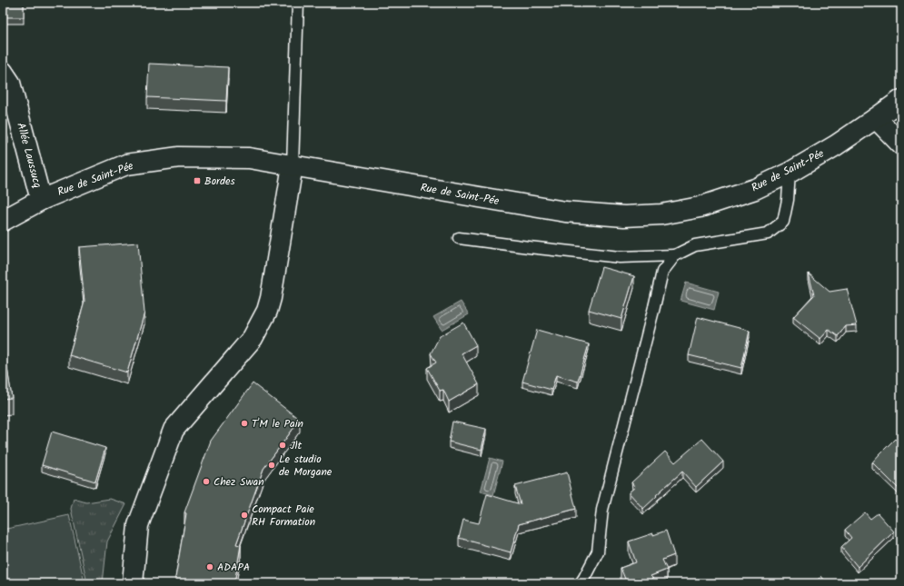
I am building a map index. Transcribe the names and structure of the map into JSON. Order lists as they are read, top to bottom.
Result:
{
  "streets": {
    "main road": ["Allée Laussucq", "Rue de Saint-Pée"]
  },
  "crossings": [
    ["Allée Laussucq", "Rue de Saint-Pée"]
  ],
  "places": {
    "transit": ["Bordes"],
    "other": [
      "T'M le Pain",
      "Jlt",
      "Le studio de Morgane",
      "Chez Swan",
      "Compact Paie RH Formation",
      "ADAPA"
    ]
  }
}
